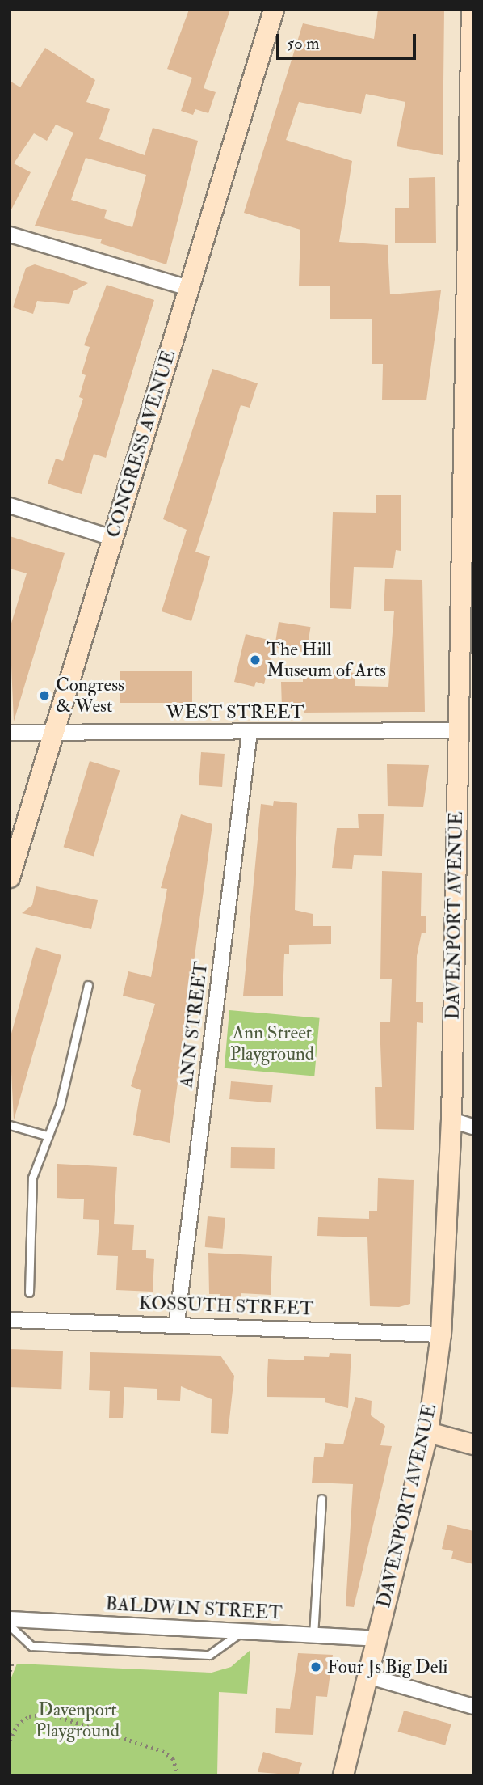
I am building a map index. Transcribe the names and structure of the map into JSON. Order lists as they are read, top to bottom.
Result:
{
  "streets": {
    "main road": ["CONGRESS AVENUE", "DAVENPORT AVENUE"],
    "street": [
      "WEST STREET",
      "ANN STREET",
      "KOSSUTH STREET",
      "BALDWIN STREET"
    ]
  },
  "crossings": [
    ["CONGRESS AVENUE", "WEST STREET"],
    ["WEST STREET", "DAVENPORT AVENUE"],
    ["WEST STREET", "ANN STREET"],
    ["DAVENPORT AVENUE", "KOSSUTH STREET"],
    ["DAVENPORT AVENUE", "BALDWIN STREET"],
    ["ANN STREET", "KOSSUTH STREET"]
  ],
  "parks": ["Ann Street Playground", "Davenport Playground"],
  "places": ["The Hill Museum of Arts", "Congress & West", "Four Js Big Deli"],
  "scale_bar": "50 m"
}
